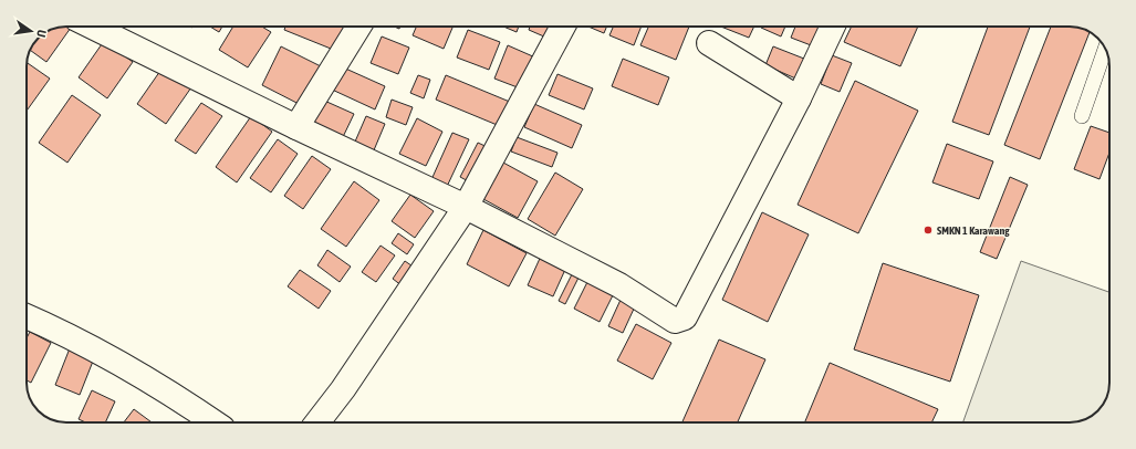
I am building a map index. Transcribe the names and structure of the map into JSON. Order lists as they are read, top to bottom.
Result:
{
  "places": ["SMKN 1 Karawang"],
  "north": "right"
}
